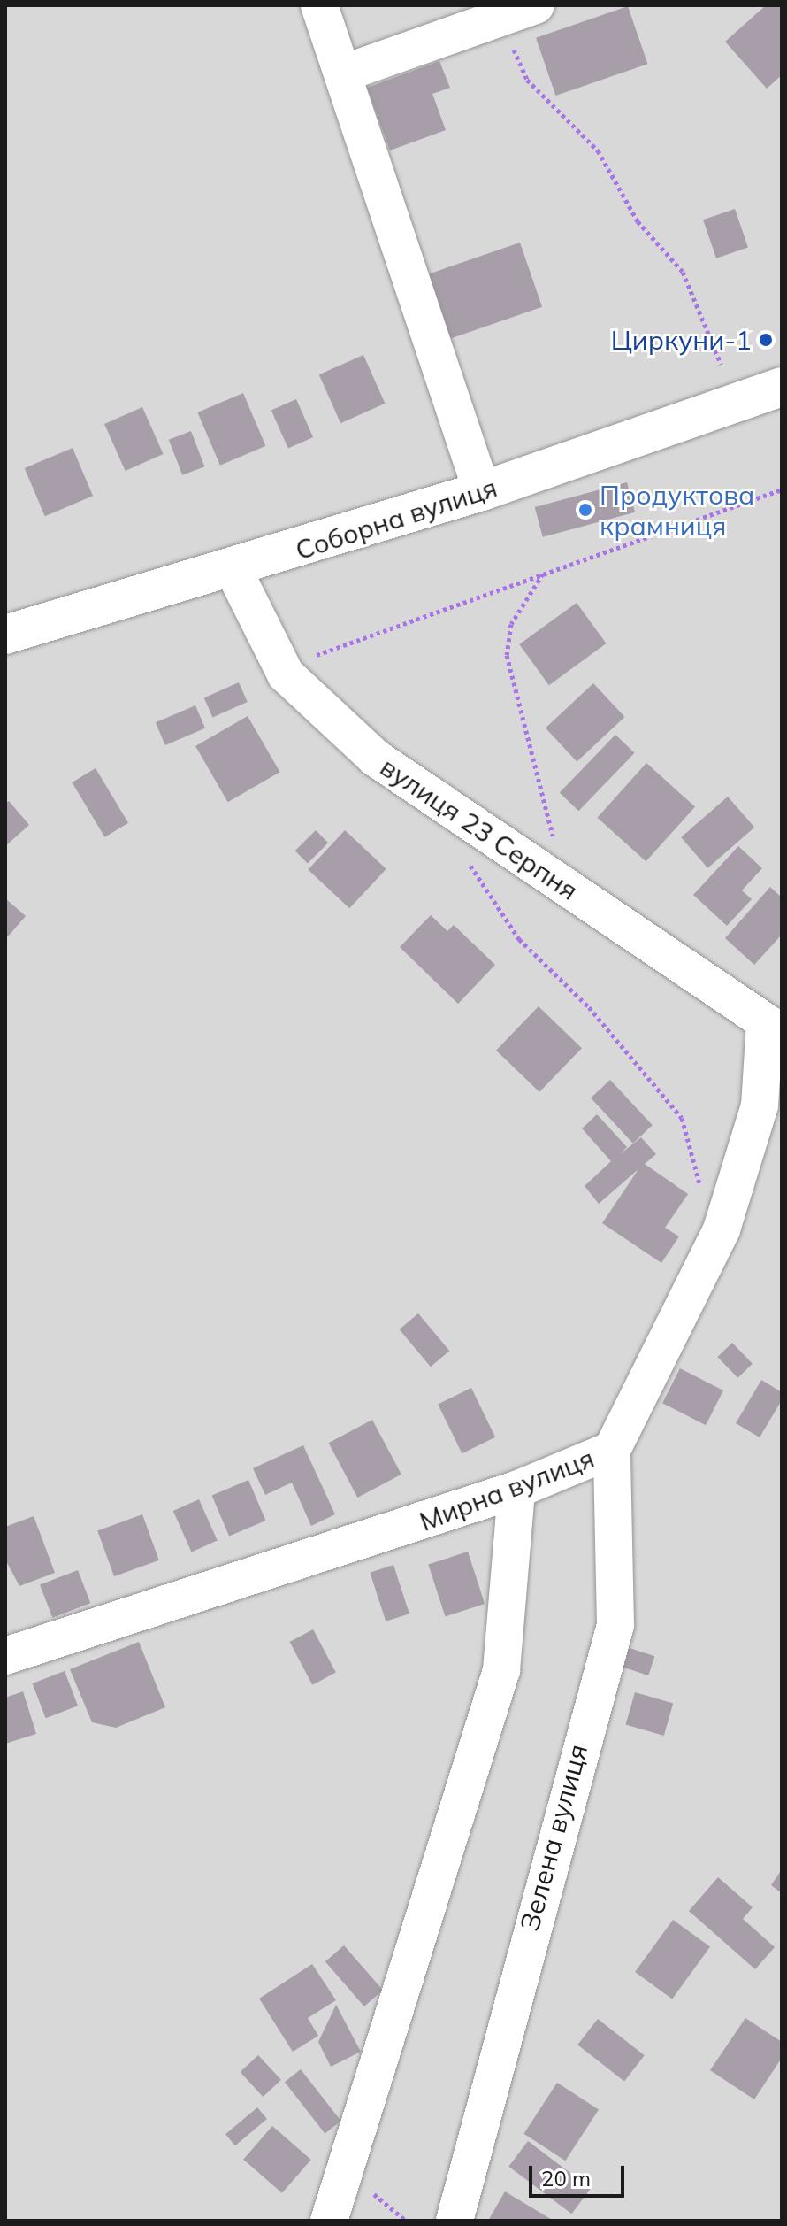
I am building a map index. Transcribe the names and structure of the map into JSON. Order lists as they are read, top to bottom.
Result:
{
  "streets": {
    "street": [
      "Соборна вулиця",
      "вулиця 23 Серпня",
      "Мирна вулиця",
      "Зелена вулиця"
    ]
  },
  "crossings": [
    ["Соборна вулиця", "вулиця 23 Серпня"],
    ["вулиця 23 Серпня", "Мирна вулиця"],
    ["Мирна вулиця", "Зелена вулиця"]
  ],
  "places": ["Циркуни-1", "Продуктова крамниця"],
  "scale_bar": "20 m"
}
